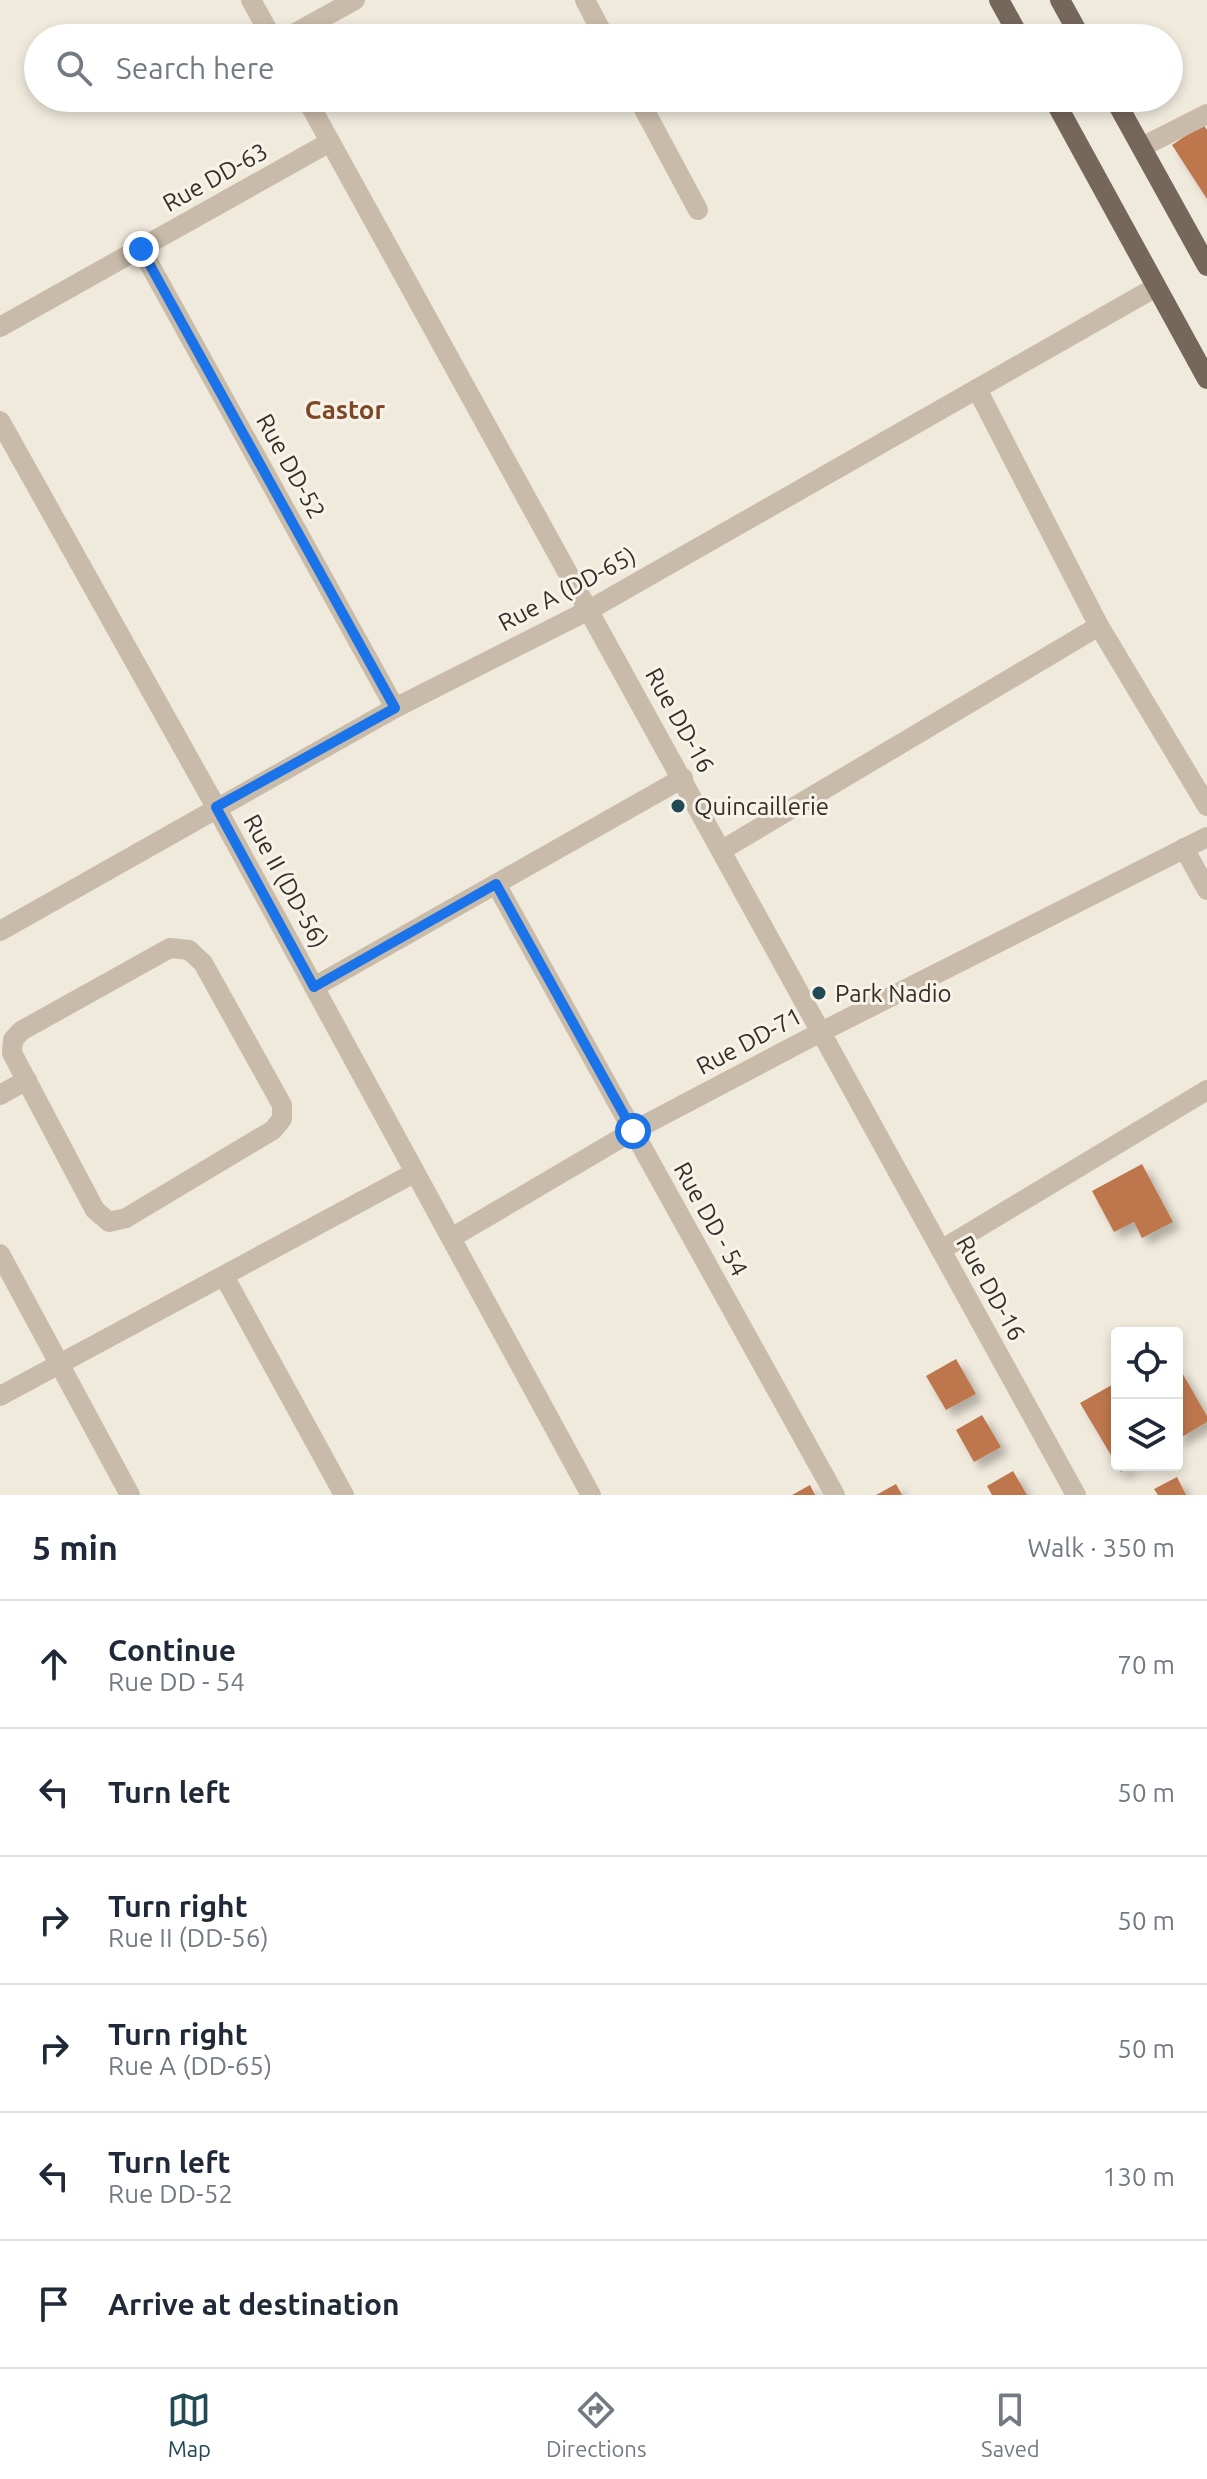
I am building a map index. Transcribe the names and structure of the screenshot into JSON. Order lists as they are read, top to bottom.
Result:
{
  "streets": {
    "street": [
      "Rue DD-63",
      "Rue DD-52",
      "Rue A (DD-65)",
      "Rue DD-16",
      "Rue II (DD-56)",
      "Rue DD-71",
      "Rue DD - 54"
    ]
  },
  "crossings": [
    ["Rue DD-63", "Rue DD-52"],
    ["Rue DD-63", "Rue DD-16"],
    ["Rue DD-52", "Rue A (DD-65)"],
    ["Rue A (DD-65)", "Rue DD-16"],
    ["Rue A (DD-65)", "Rue II (DD-56)"],
    ["Rue DD-16", "Rue DD-71"],
    ["Rue II (DD-56)", "Rue DD-71"],
    ["Rue DD-71", "Rue DD - 54"]
  ],
  "districts": ["Castor"],
  "places": ["Quincaillerie", "Park Nadio"],
  "page": {
    "search": "Search here",
    "heading": ["5 min", "Walk · 350 m"],
    "list": [
      ["Continue", "Rue DD - 54", "70 m"],
      ["Turn left", "50 m"],
      ["Turn right", "Rue II (DD-56)", "50 m"],
      ["Turn right", "Rue A (DD-65)", "50 m"],
      ["Turn left", "Rue DD-52", "130 m"],
      "Arrive at destination"
    ],
    "nav": ["Map", "Directions", "Saved"]
  }
}
